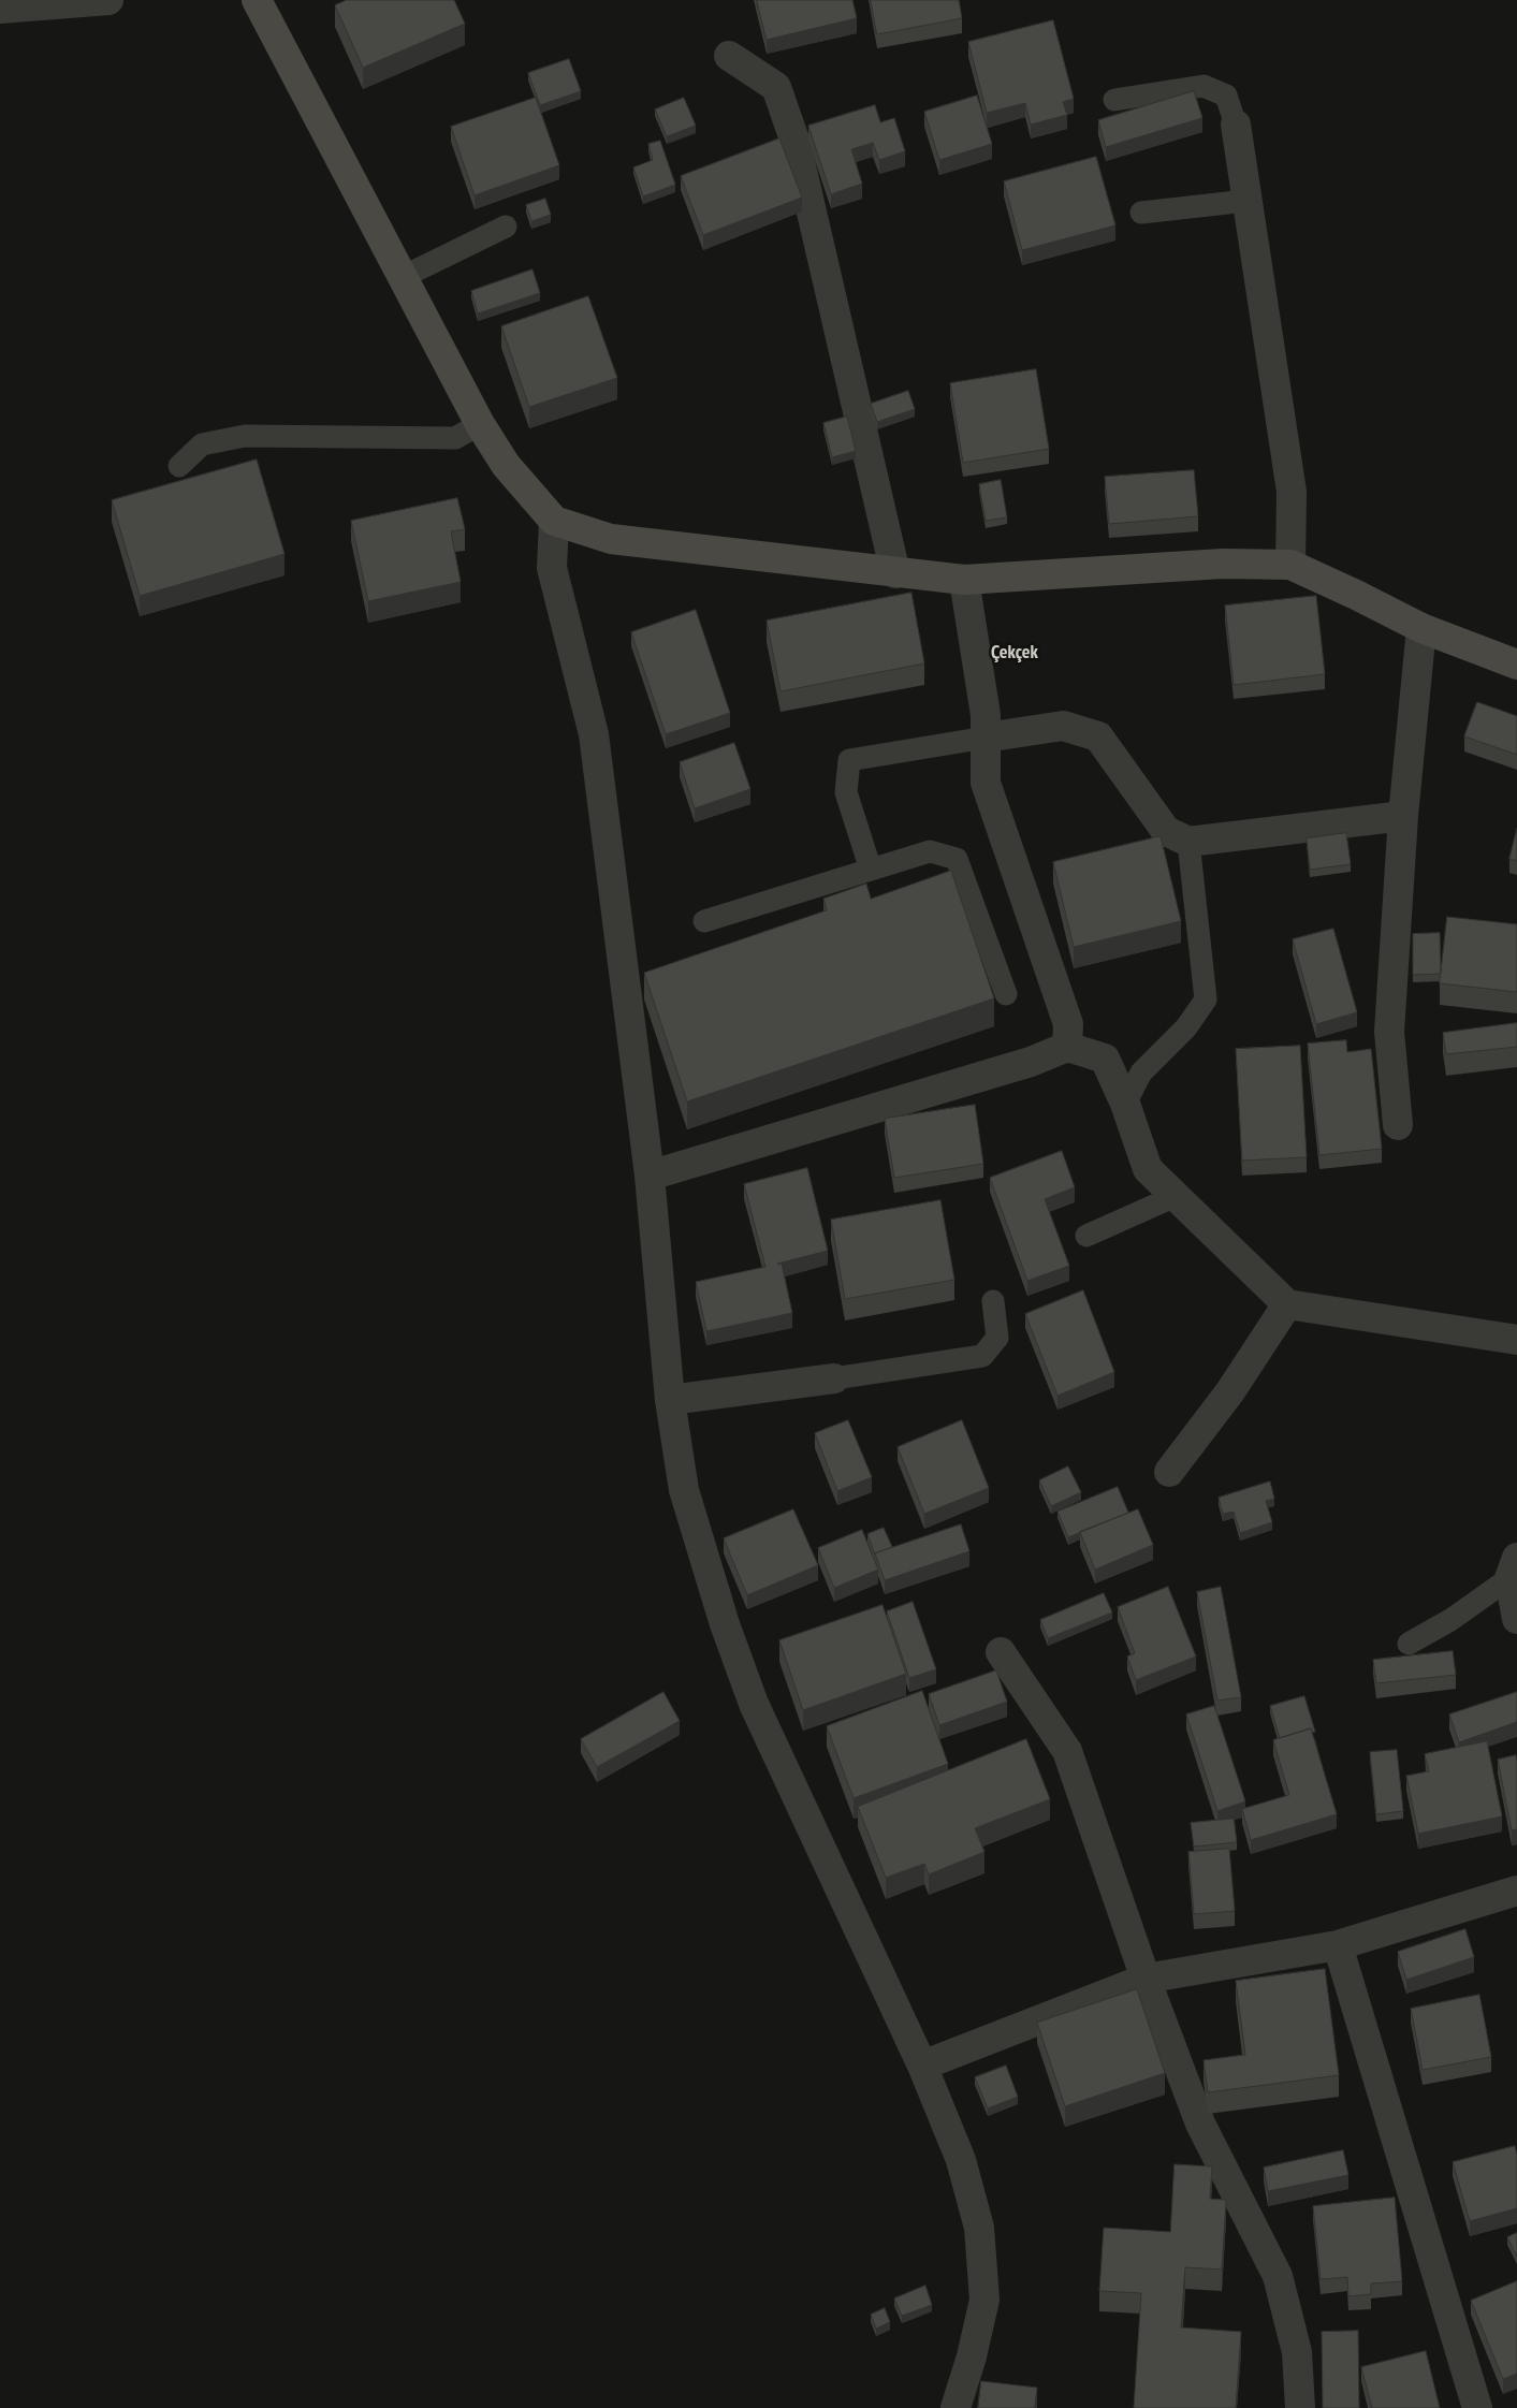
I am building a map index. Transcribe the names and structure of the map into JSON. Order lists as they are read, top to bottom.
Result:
{
  "districts": ["Çekçek"]
}
